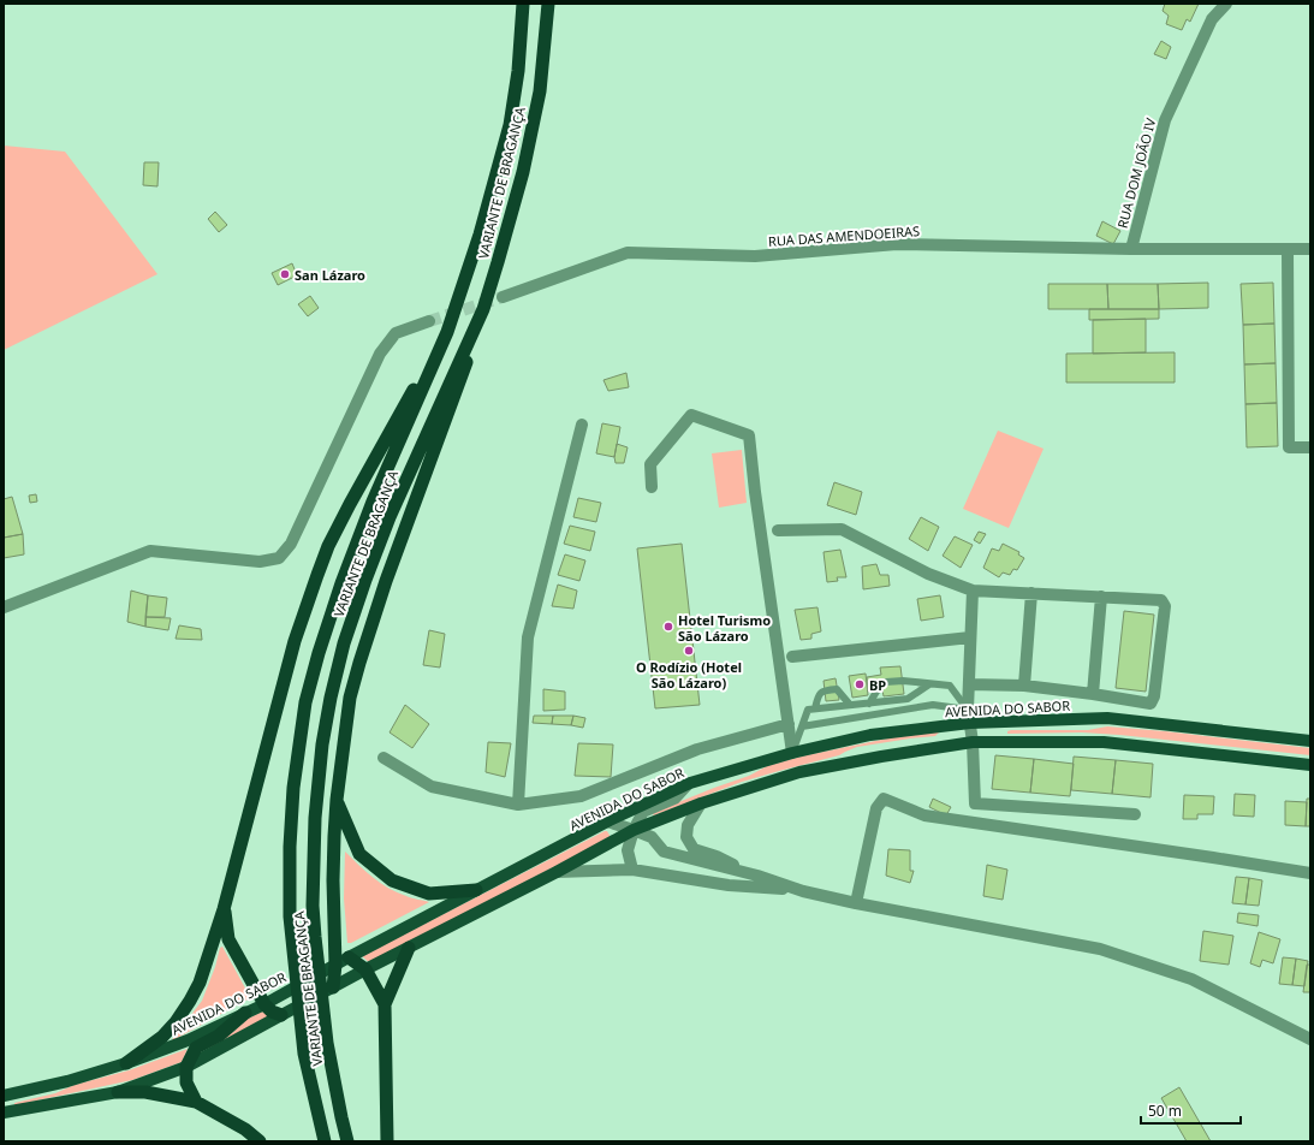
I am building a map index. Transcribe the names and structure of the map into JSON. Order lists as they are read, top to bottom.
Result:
{
  "streets": {
    "highway": ["VARIANTE DE BRAGANÇA"],
    "main road": ["AVENIDA DO SABOR"],
    "street": ["RUA DOM JOÃO IV", "RUA DAS AMENDOEIRAS"]
  },
  "crossings": [
    ["RUA DOM JOÃO IV", "RUA DAS AMENDOEIRAS"]
  ],
  "places": [
    "San Lázaro",
    "Hotel Turismo São Lázaro",
    "O Rodízio (Hotel São Lázaro)",
    "BP"
  ],
  "scale_bar": "50 m"
}
